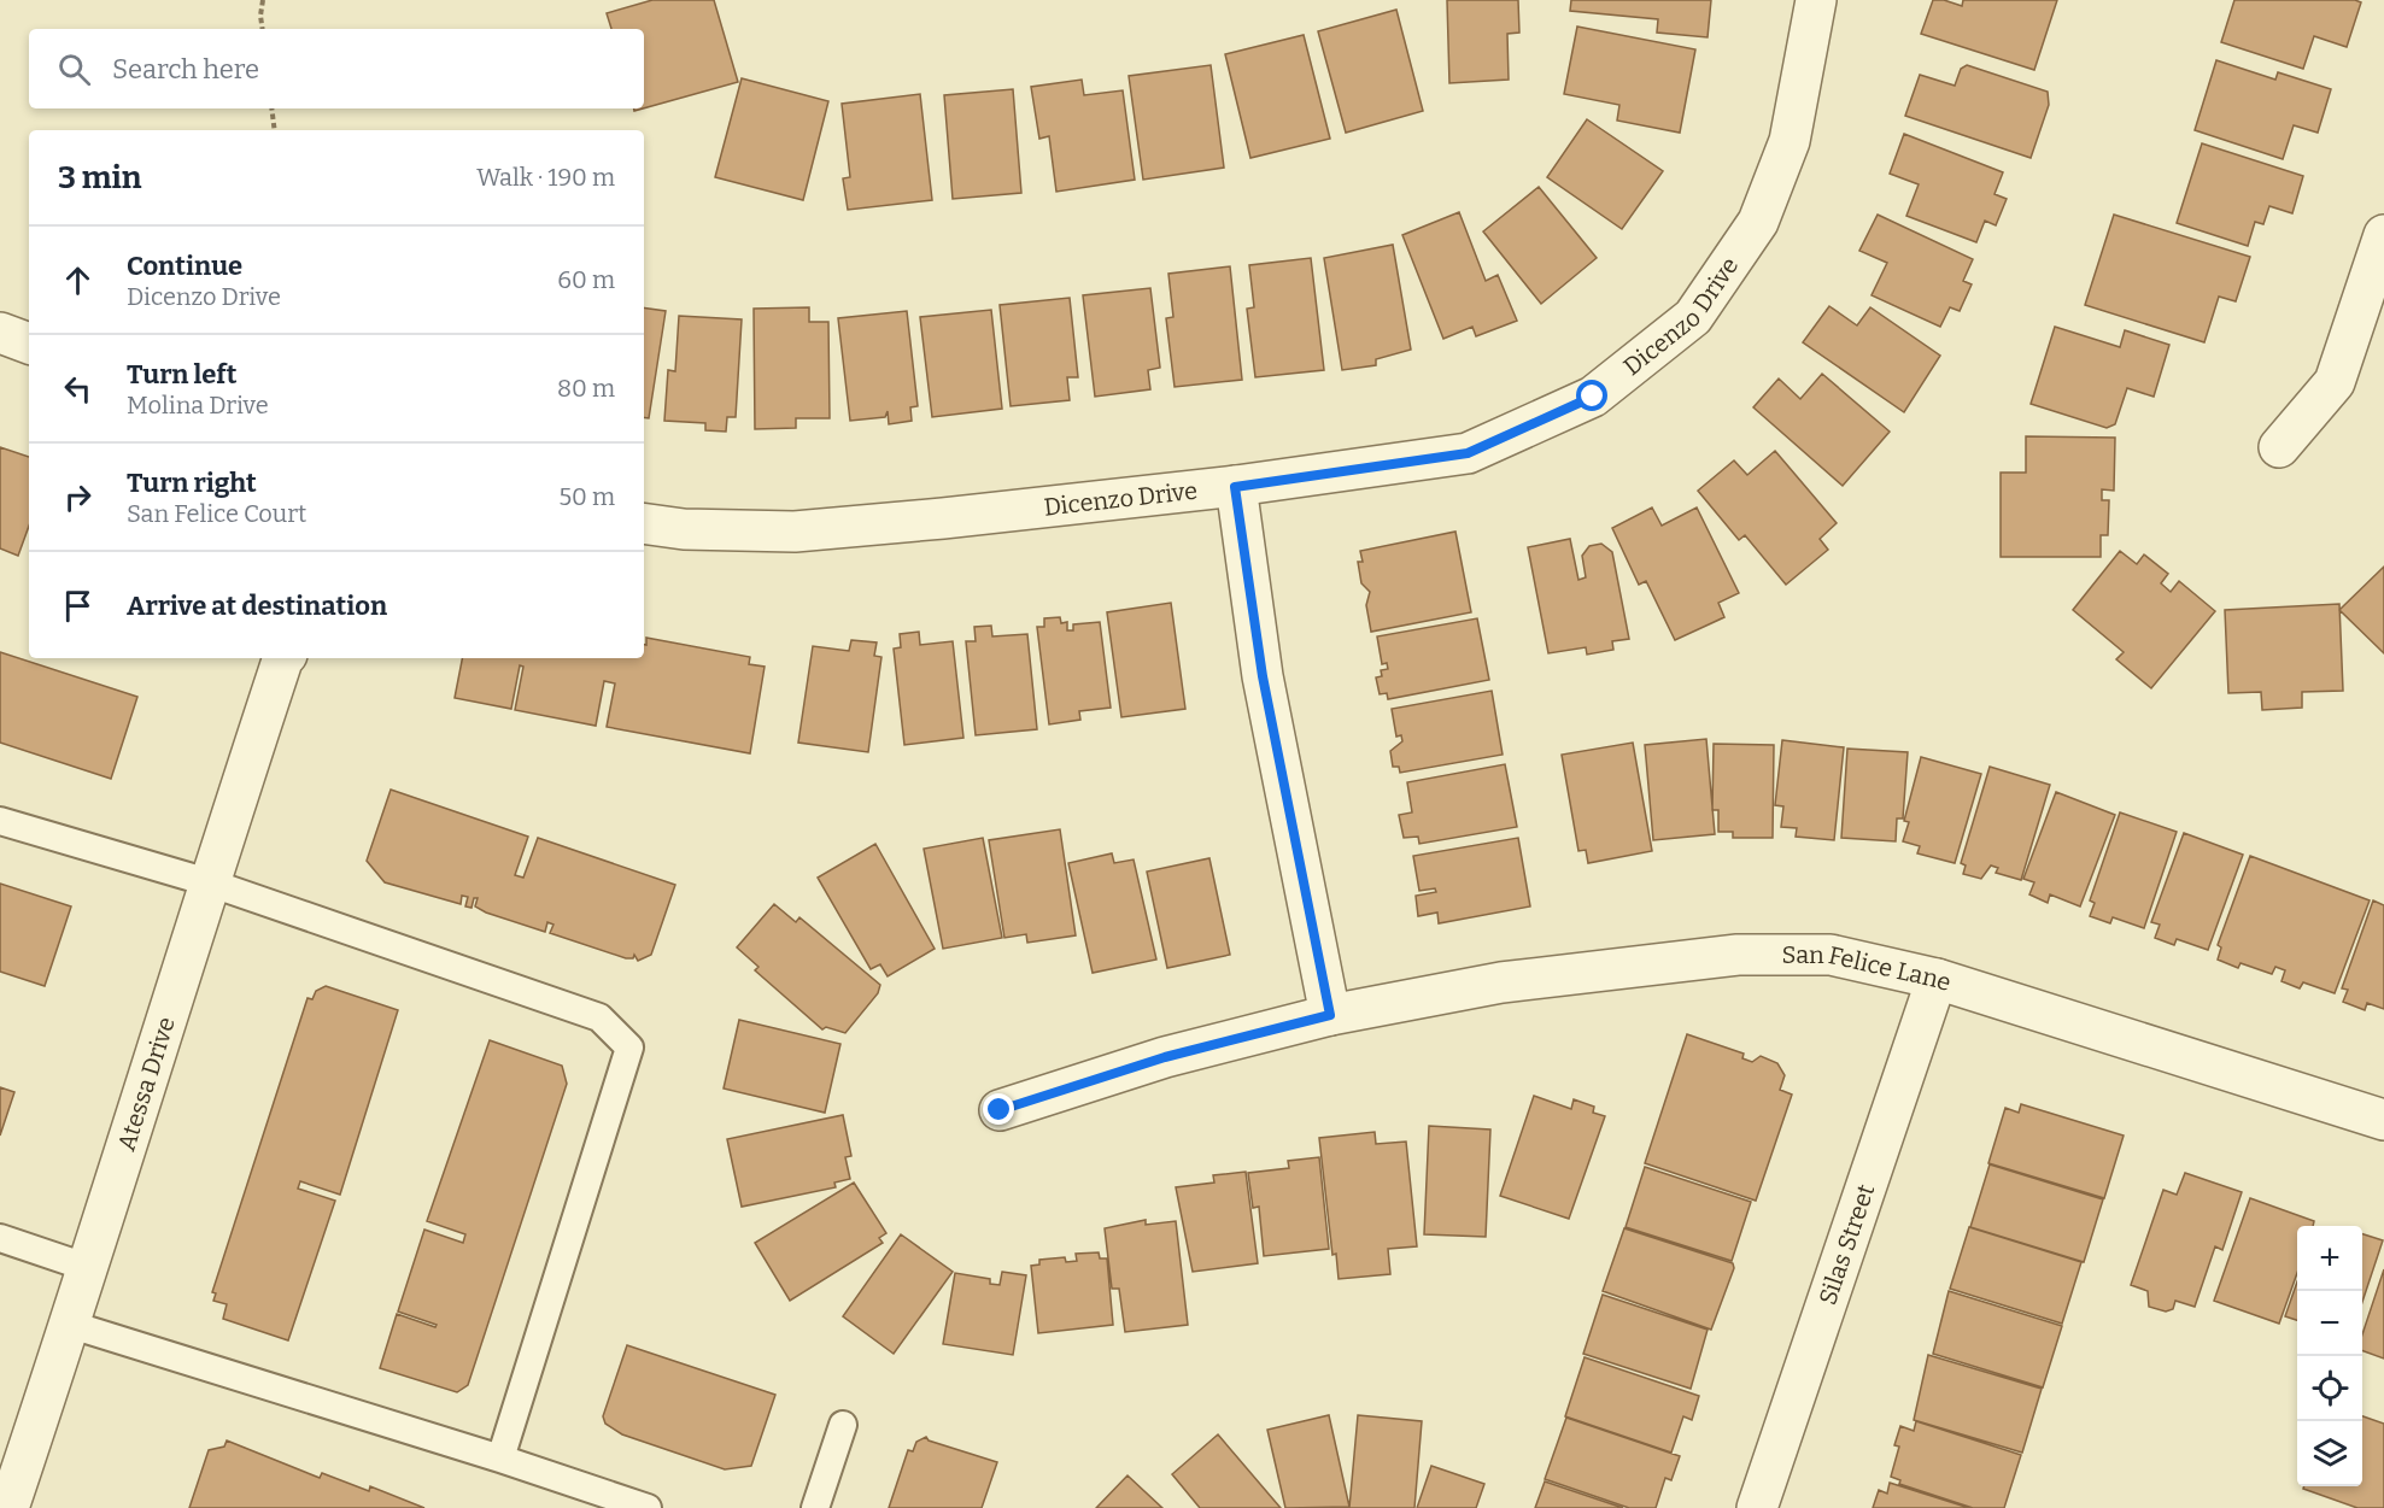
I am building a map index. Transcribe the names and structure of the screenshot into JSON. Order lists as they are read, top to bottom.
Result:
{
  "streets": {
    "street": [
      "Dicenzo Drive",
      "San Felice Lane",
      "Atessa Drive",
      "Silas Street"
    ]
  },
  "crossings": [
    ["San Felice Lane", "Silas Street"]
  ],
  "page": {
    "search": "Search here",
    "heading": ["3 min", "Walk · 190 m"],
    "list": [
      ["Continue", "Dicenzo Drive", "60 m"],
      ["Turn left", "Molina Drive", "80 m"],
      ["Turn right", "San Felice Court", "50 m"],
      "Arrive at destination"
    ],
    "map_buttons": ["+", "−"]
  }
}
